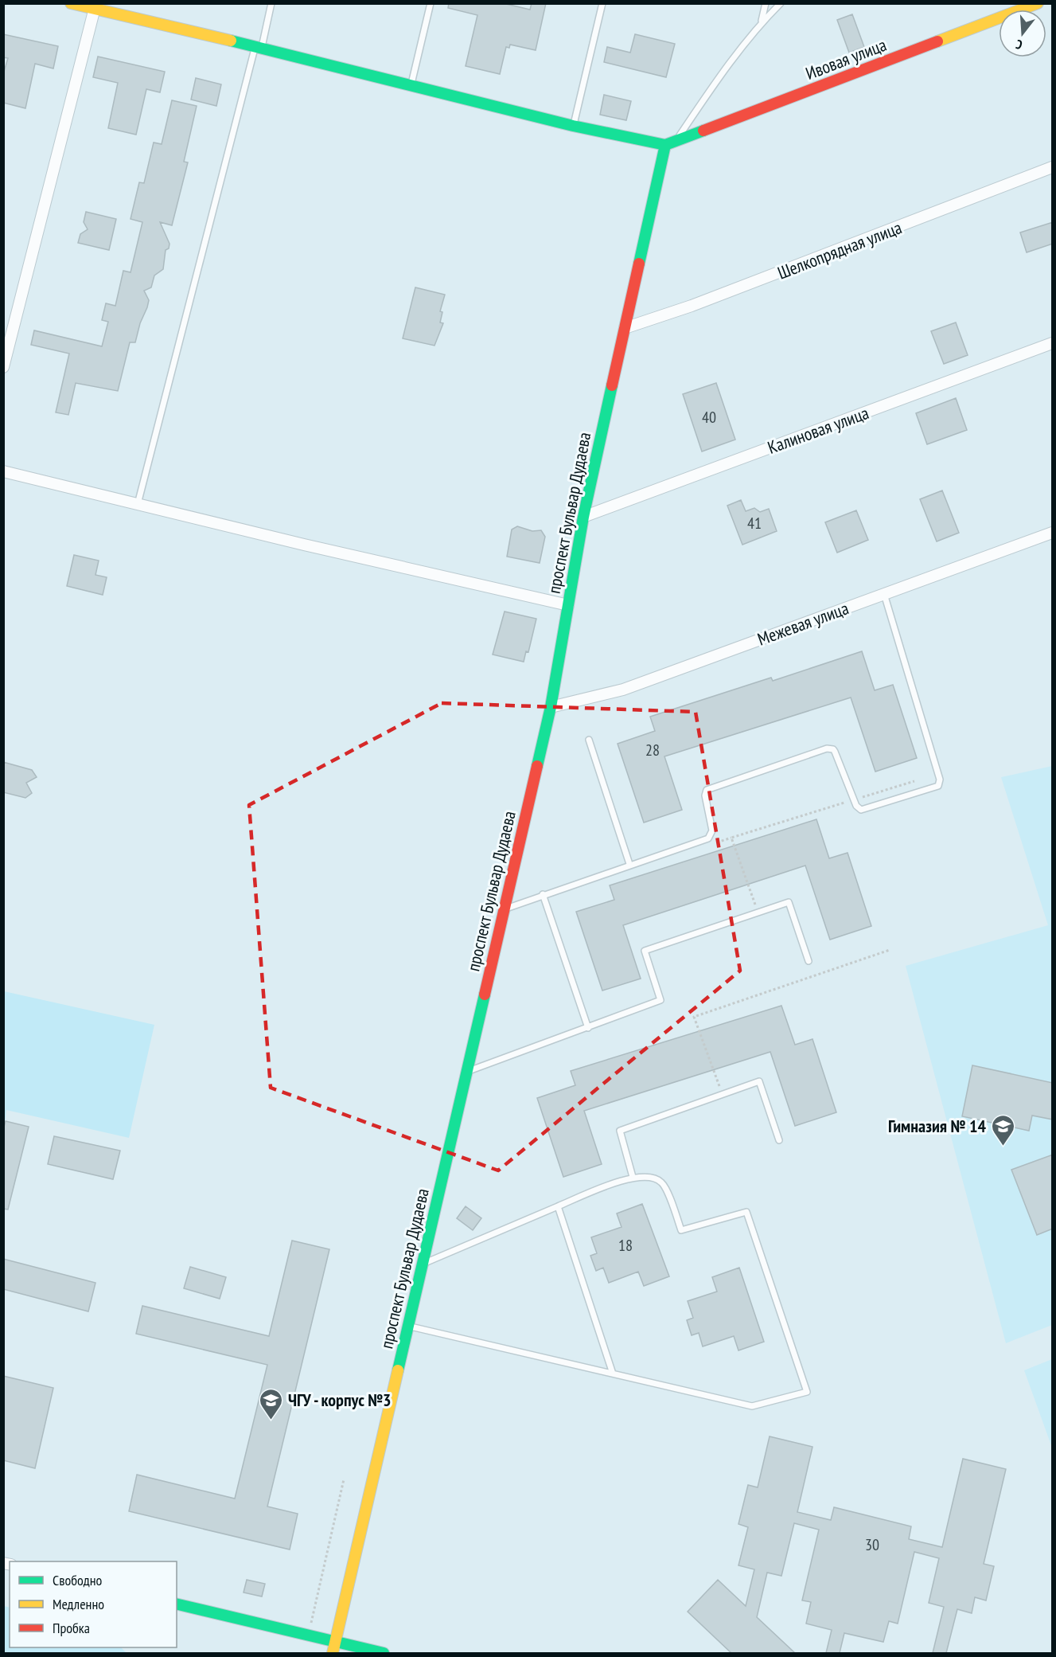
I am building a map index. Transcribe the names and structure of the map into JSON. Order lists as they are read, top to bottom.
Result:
{
  "streets": {
    "street": [
      "Ивовая улица",
      "Шелкопрядная улица",
      "Калиновая улица",
      "проспект Бульвар Дудаева",
      "Межевая улица"
    ]
  },
  "crossings": [
    ["Ивовая улица", "проспект Бульвар Дудаева"],
    ["Шелкопрядная улица", "проспект Бульвар Дудаева"],
    ["Калиновая улица", "проспект Бульвар Дудаева"],
    ["проспект Бульвар Дудаева", "Межевая улица"]
  ],
  "places": {
    "school or university": ["Гимназия № 14", "ЧГУ - корпус №3"]
  },
  "house_numbers": [
    "40",
    "41",
    "28",
    "18",
    "30"
  ],
  "legend": ["Свободно", "Медленно", "Пробка"],
  "north": "bottom"
}
